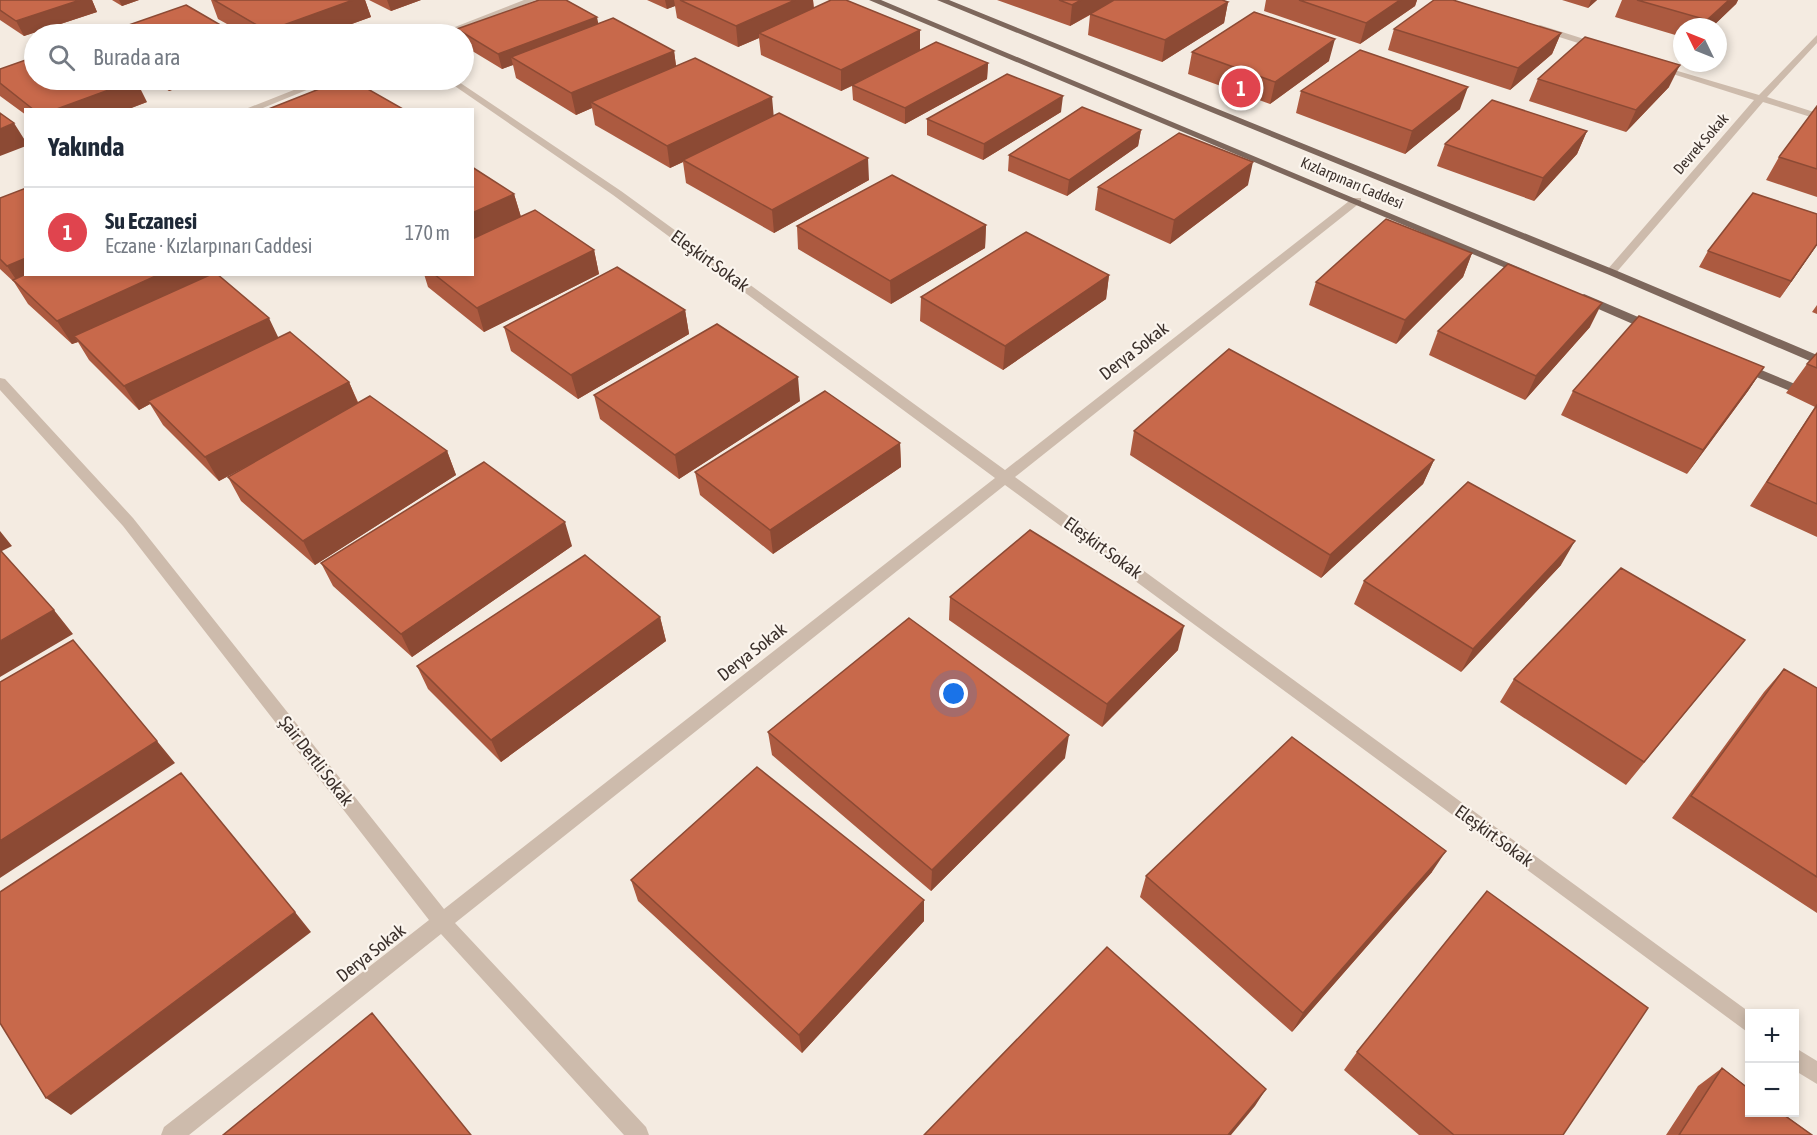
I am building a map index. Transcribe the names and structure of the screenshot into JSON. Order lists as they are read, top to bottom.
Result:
{
  "streets": {
    "main road": ["Kızlarpınarı Caddesi"],
    "street": [
      "Devrek Sokak",
      "Eleşkirt Sokak",
      "Derya Sokak",
      "Şair Dertli Sokak"
    ]
  },
  "crossings": [
    ["Devrek Sokak", "Kızlarpınarı Caddesi"],
    ["Kızlarpınarı Caddesi", "Derya Sokak"],
    ["Eleşkirt Sokak", "Derya Sokak"],
    ["Derya Sokak", "Şair Dertli Sokak"]
  ],
  "north": "top left",
  "page": {
    "search": "Burada ara",
    "pins": "1",
    "heading": "Yakında",
    "list": [
      {
        "mark": "1",
        "name": "Su Eczanesi",
        "note": "Eczane · Kızlarpınarı Caddesi",
        "value": "170 m"
      }
    ],
    "map_buttons": ["+", "−"]
  }
}
